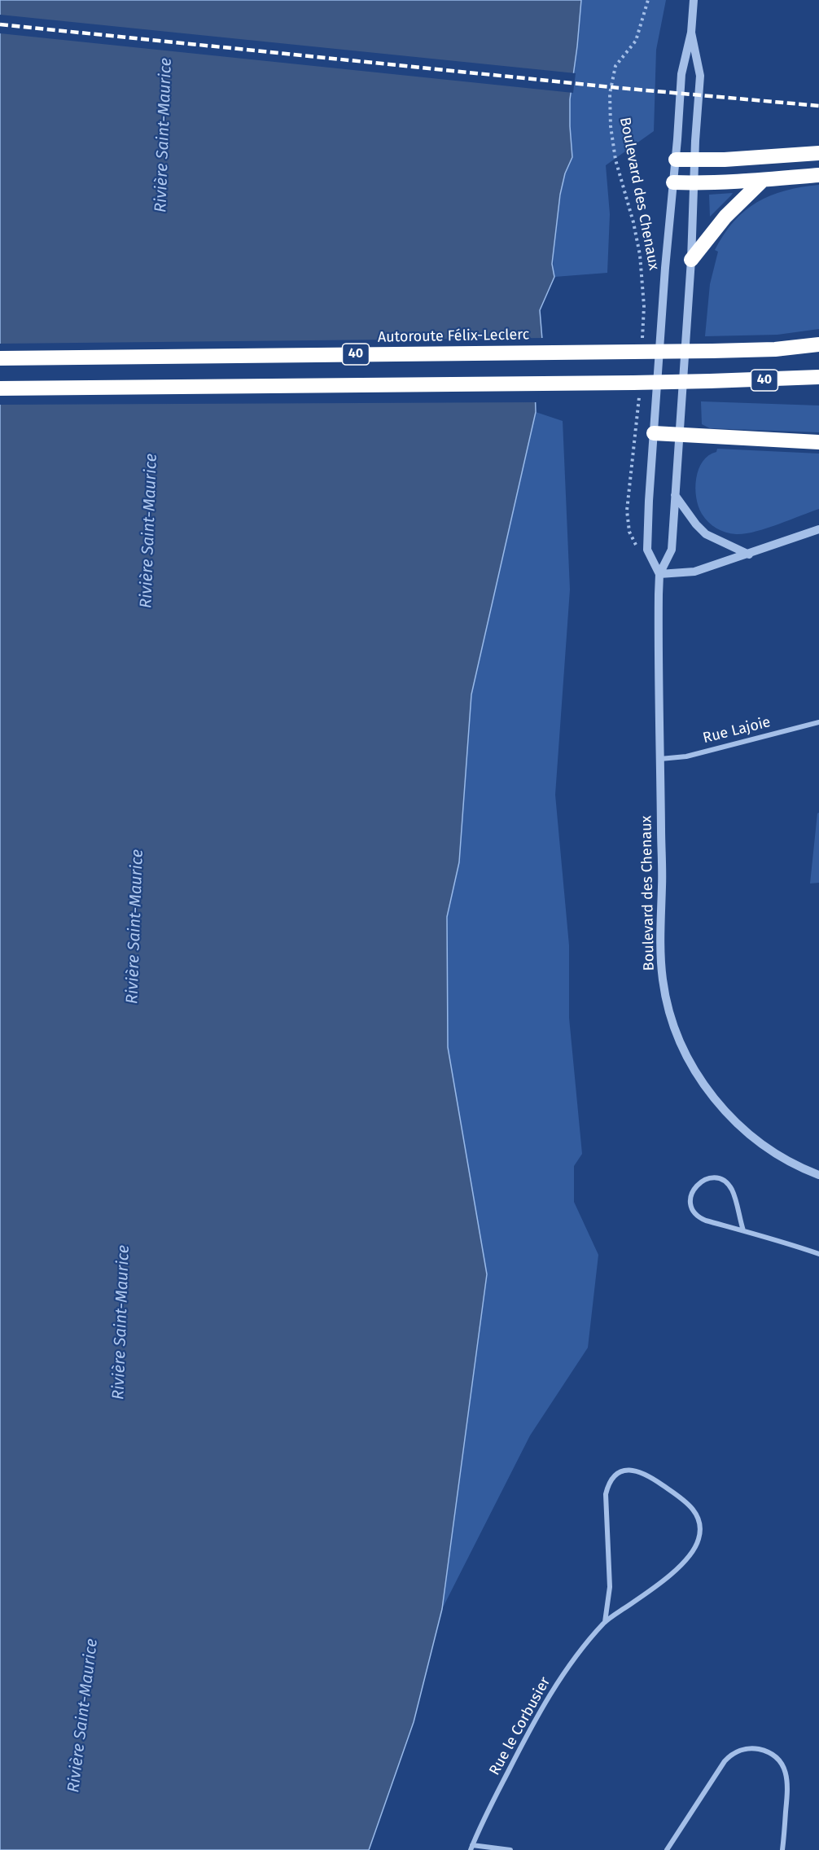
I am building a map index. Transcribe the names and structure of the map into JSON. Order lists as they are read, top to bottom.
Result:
{
  "streets": {
    "highway": ["Autoroute Félix-Leclerc", "40"],
    "street": ["Boulevard des Chenaux", "Rue Lajoie", "Rue le Corbusier"]
  },
  "crossings": [
    ["Boulevard des Chenaux", "Rue Lajoie"]
  ],
  "water": ["Rivière Saint-Maurice"]
}
